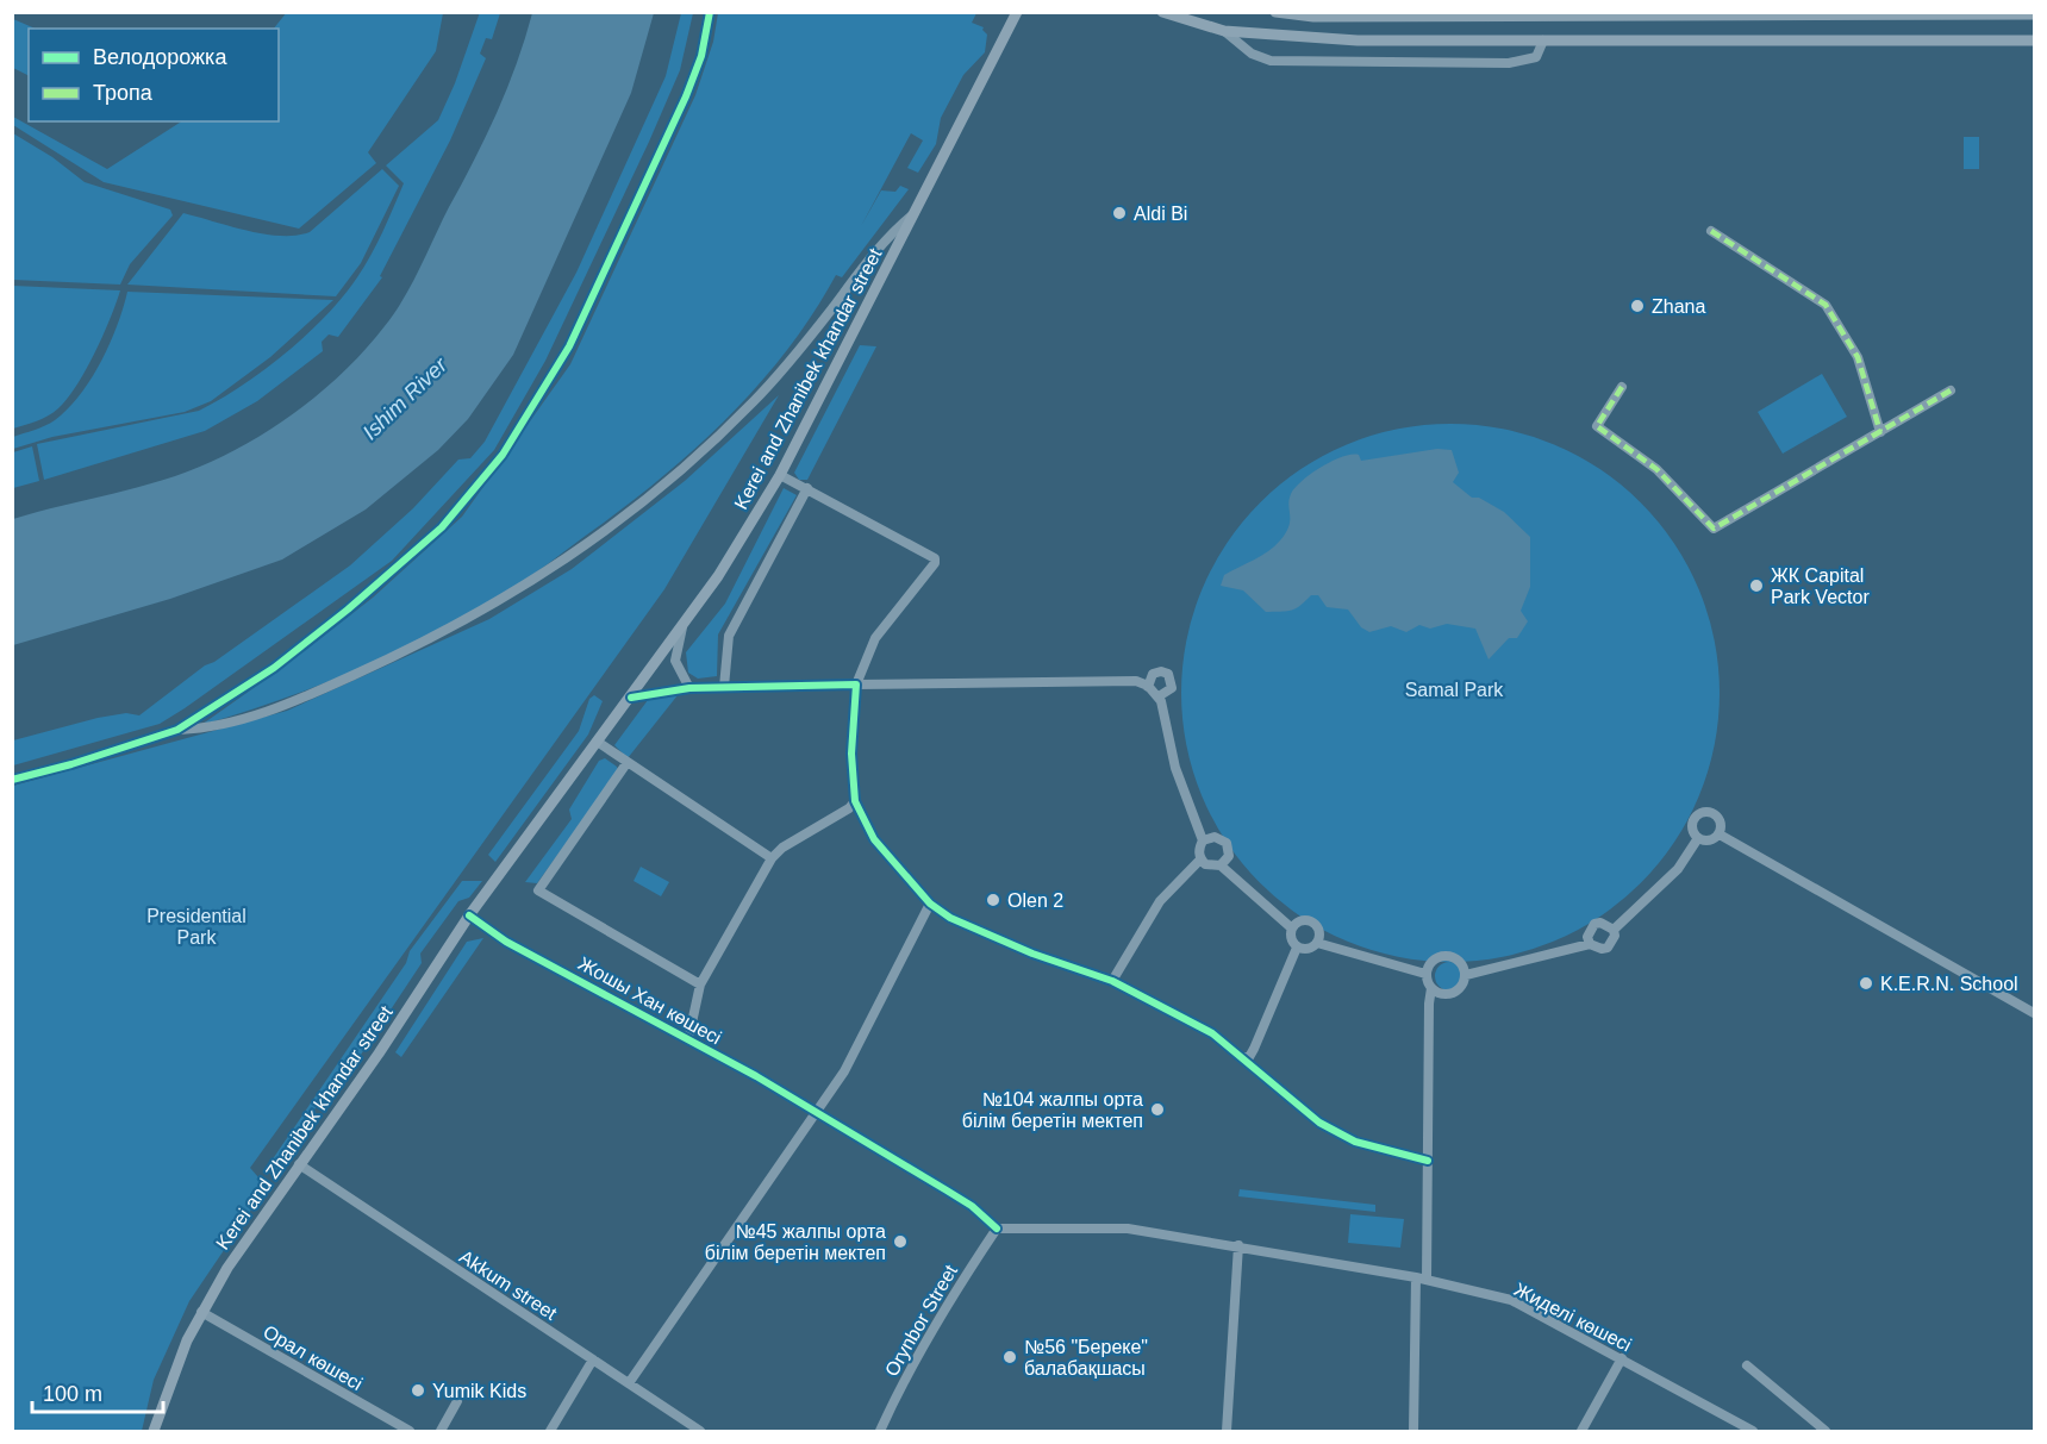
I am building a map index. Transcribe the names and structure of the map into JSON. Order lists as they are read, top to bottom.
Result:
{
  "streets": {
    "main road": ["Kerei and Zhanibek khandar street"],
    "street": [
      "Жошы Хан көшесі",
      "Akkum street",
      "Жиделі көшесі",
      "Orynbor Street",
      "Орал көшесі"
    ]
  },
  "crossings": [
    ["Kerei and Zhanibek khandar street", "Жошы Хан көшесі"],
    ["Kerei and Zhanibek khandar street", "Akkum street"],
    ["Kerei and Zhanibek khandar street", "Орал көшесі"],
    ["Жошы Хан көшесі", "Жиделі көшесі"],
    ["Жошы Хан көшесі", "Orynbor Street"],
    ["Жиделі көшесі", "Orynbor Street"]
  ],
  "water": ["Ishim River"],
  "parks": ["Samal Park", "Presidential Park"],
  "places": [
    "Aldi Bi",
    "Zhana",
    "ЖК Capital Park Vector",
    "Olen 2",
    "K.E.R.N. School",
    "№104 жалпы орта білім беретін мектеп",
    "№45 жалпы орта білім беретін мектеп",
    "№56 \"Береке\" балабақшасы",
    "Yumik Kids"
  ],
  "legend": ["Велодорожка", "Тропа"],
  "scale_bar": "100 m"
}
